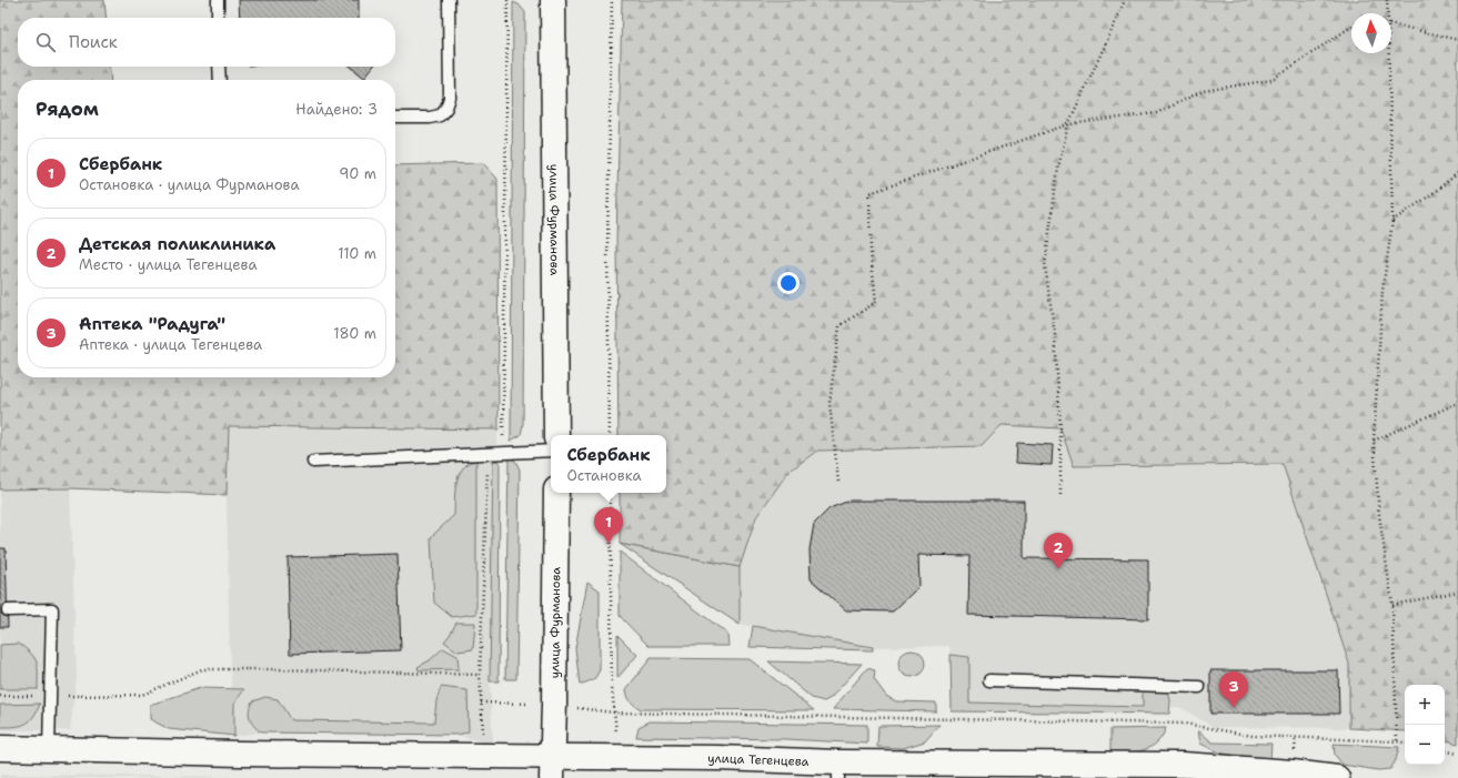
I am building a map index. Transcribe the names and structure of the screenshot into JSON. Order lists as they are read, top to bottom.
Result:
{
  "streets": {
    "main road": ["улица Фурманова", "улица Тегенцева"]
  },
  "crossings": [
    ["улица Фурманова", "улица Тегенцева"]
  ],
  "north": "top",
  "page": {
    "search": "Поиск",
    "heading": ["Рядом", "Найдено: 3"],
    "list": [
      {
        "mark": "1",
        "name": "Сбербанк",
        "note": "Остановка · улица Фурманова",
        "value": "90 m"
      },
      {
        "mark": "2",
        "name": "Детская поликлиника",
        "note": "Место · улица Тегенцева",
        "value": "110 m"
      },
      {
        "mark": "3",
        "name": "Аптека \"Радуга\"",
        "note": "Аптека · улица Тегенцева",
        "value": "180 m"
      }
    ],
    "popup": ["Сбербанк", "Остановка"],
    "pins": ["1", "2", "3"],
    "map_buttons": ["+", "−"]
  }
}
